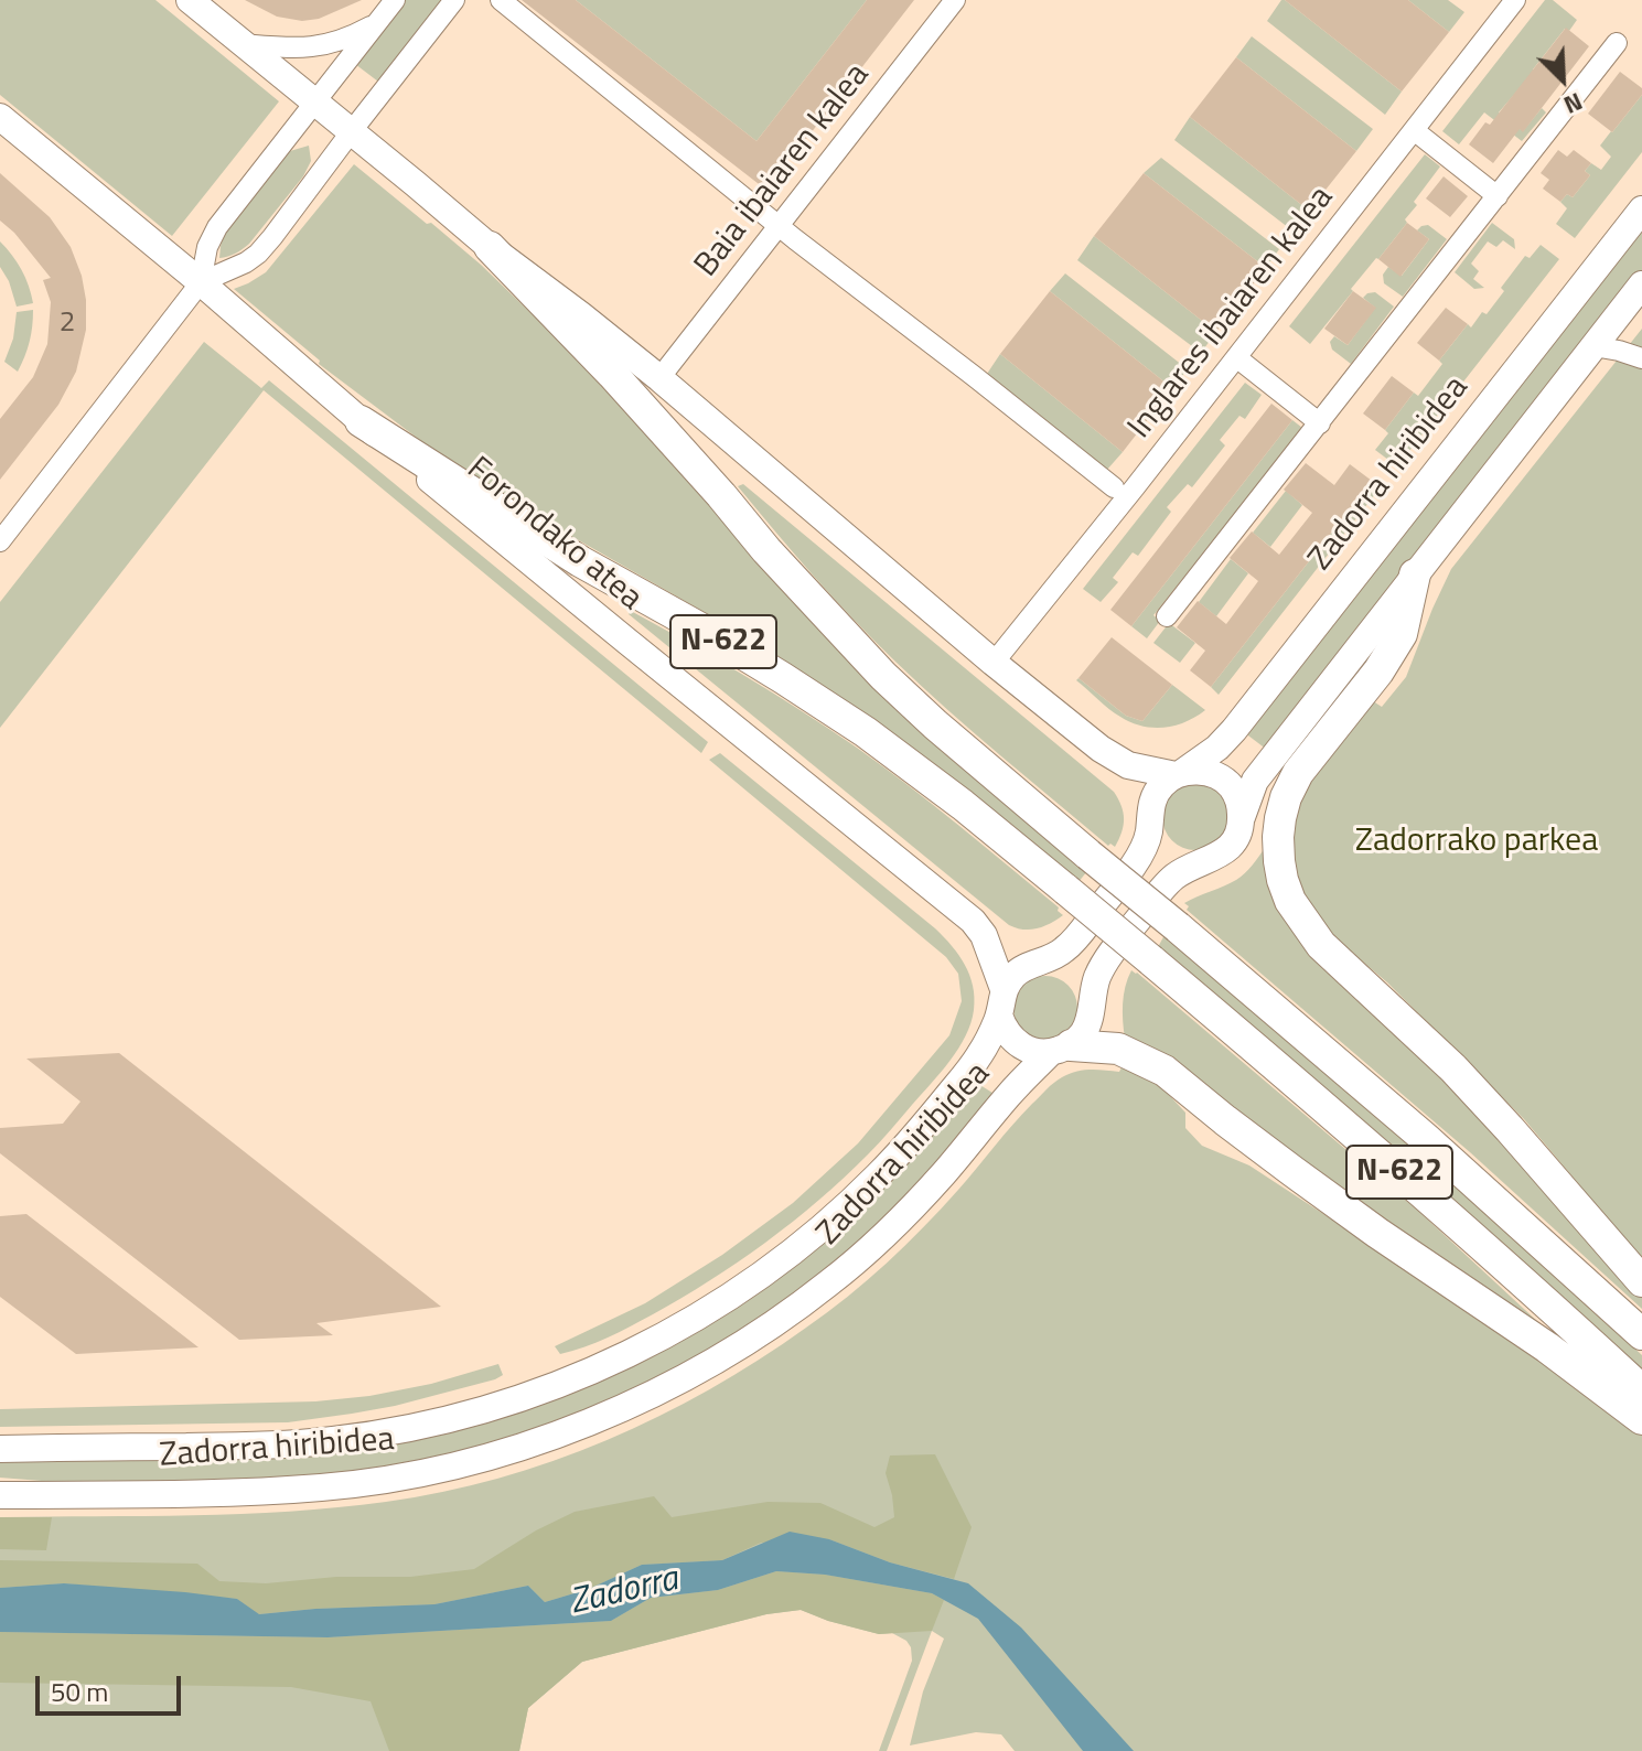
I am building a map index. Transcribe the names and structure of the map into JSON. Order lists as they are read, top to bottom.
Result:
{
  "streets": {
    "highway": ["N-622"],
    "main road": ["Zadorra hiribidea", "Forondako atea"],
    "street": ["Baia ibaiaren kalea", "Inglares ibaiaren kalea"]
  },
  "crossings": [
    ["Zadorra hiribidea", "Forondako atea"],
    ["Forondako atea", "N-622"]
  ],
  "water": ["Zadorra"],
  "parks": ["Zadorrako parkea"],
  "house_numbers": ["2"],
  "scale_bar": "50 m",
  "north": "bottom right"
}
